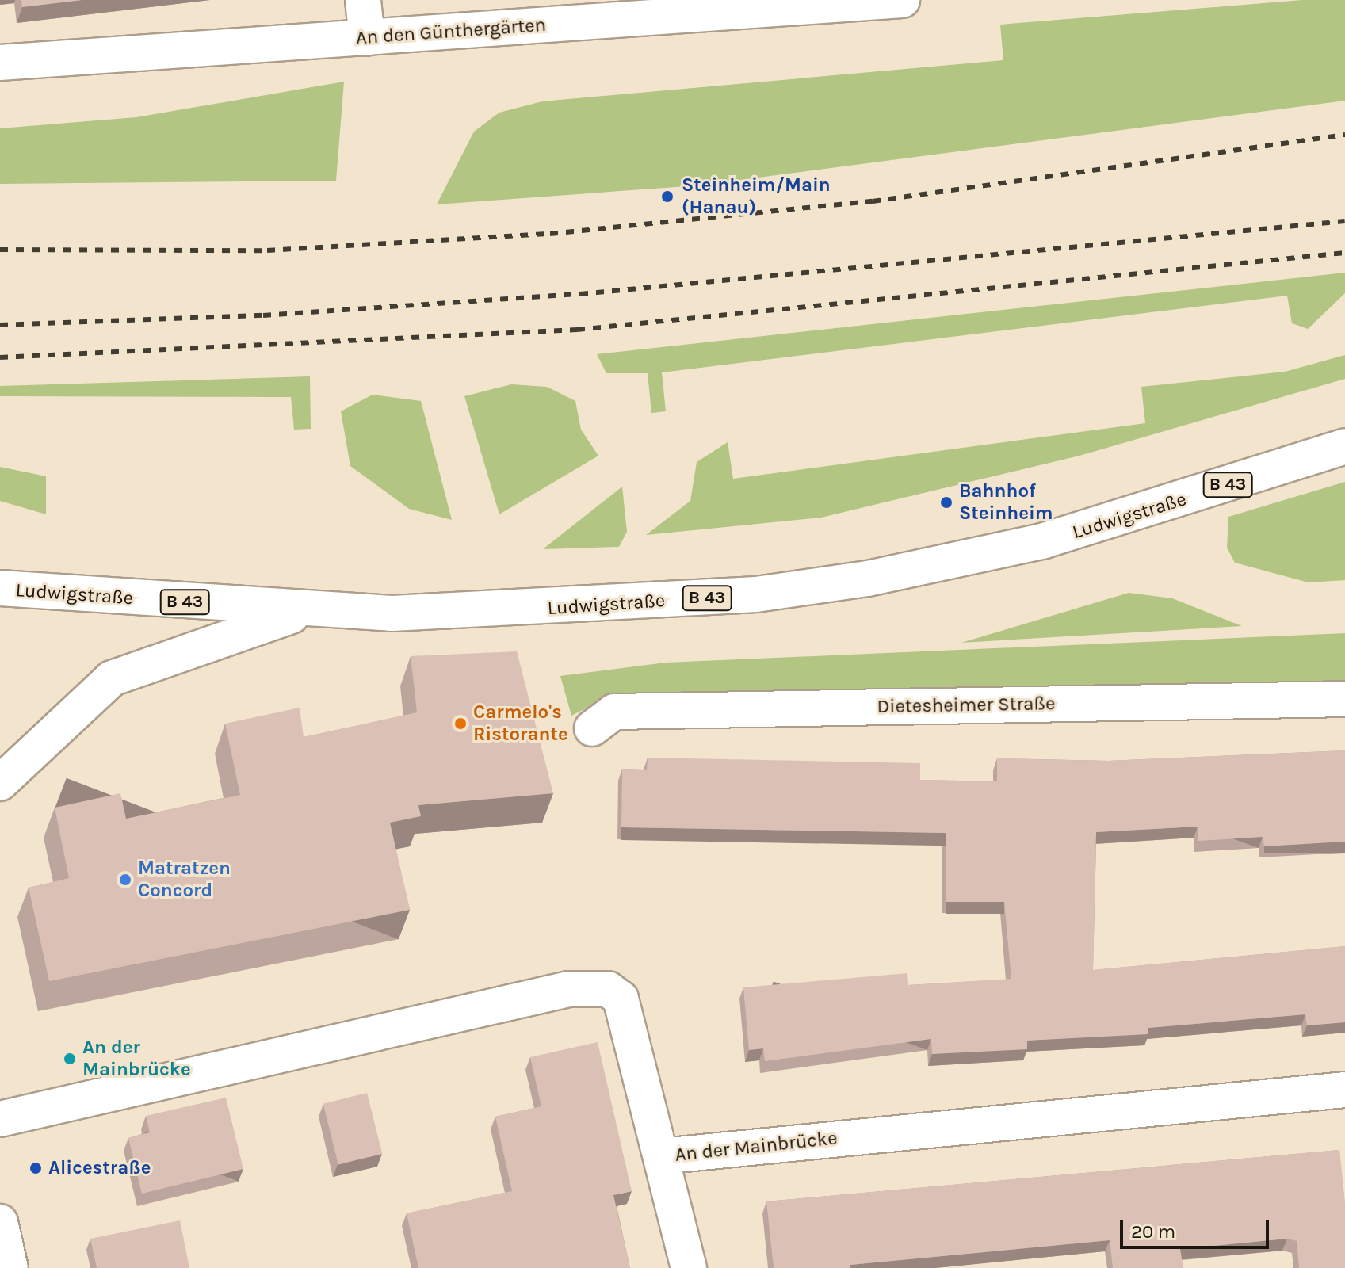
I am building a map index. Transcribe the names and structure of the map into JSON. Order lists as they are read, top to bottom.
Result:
{
  "streets": {
    "street": [
      "An den Günthergärten",
      "B 43",
      "Ludwigstraße",
      "Dietesheimer Straße",
      "An der Mainbrücke"
    ]
  },
  "places": [
    "Steinheim/Main (Hanau)",
    "Bahnhof Steinheim",
    "Carmelo's Ristorante",
    "Matratzen Concord",
    "An der Mainbrücke",
    "Alicestraße"
  ],
  "scale_bar": "20 m"
}
